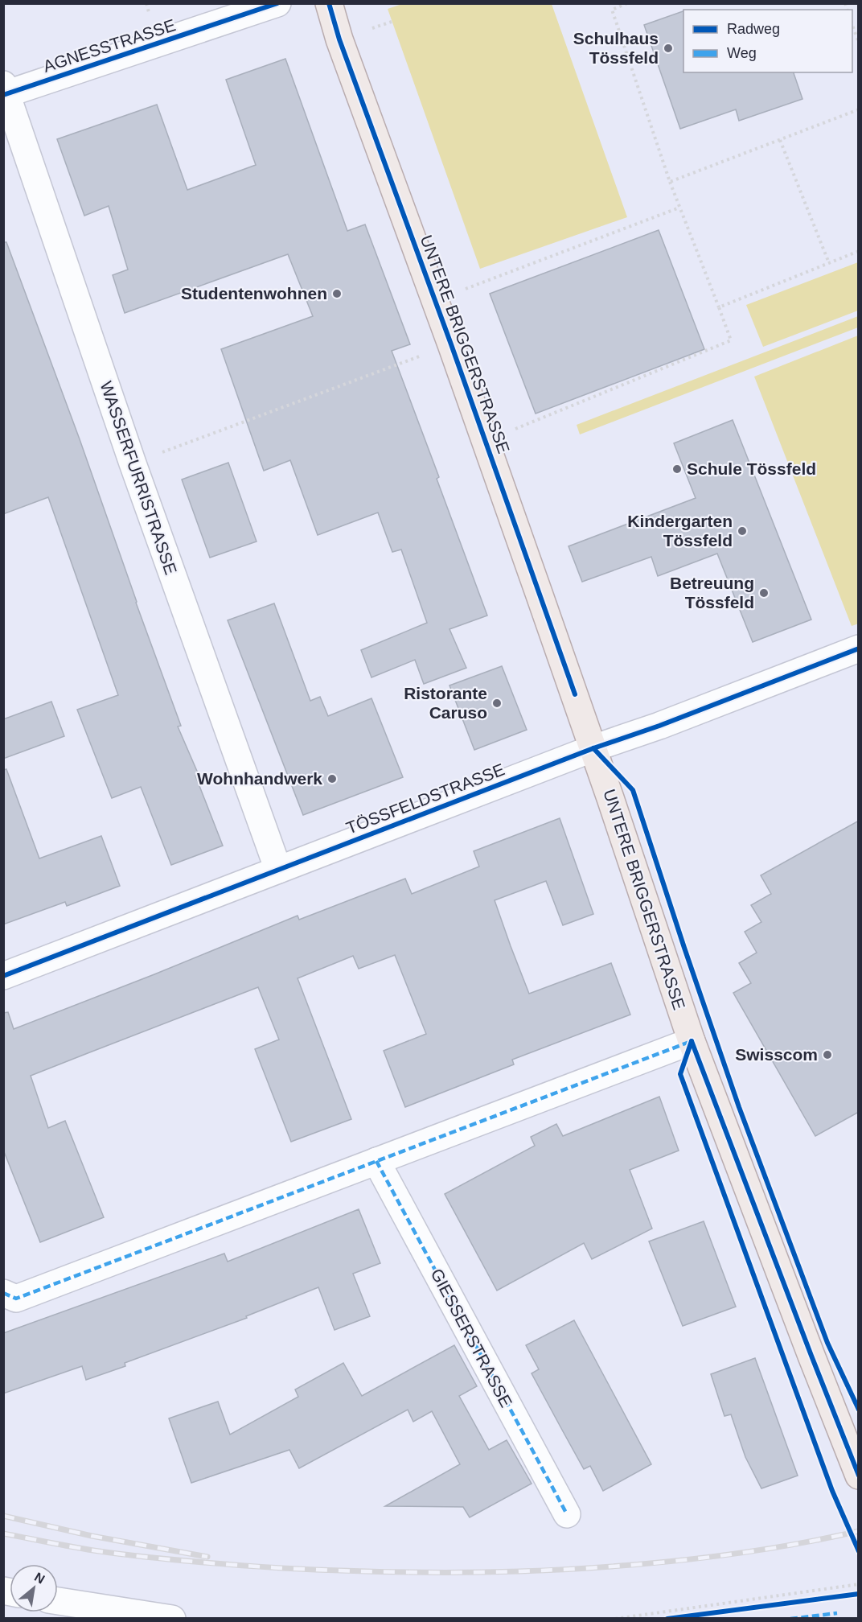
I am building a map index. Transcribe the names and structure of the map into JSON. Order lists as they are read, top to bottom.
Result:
{
  "streets": {
    "main road": ["UNTERE BRIGGERSTRASSE"],
    "street": [
      "AGNESSTRASSE",
      "WASSERFURRISTRASSE",
      "TÖSSFELDSTRASSE",
      "GIESSERSTRASSE"
    ]
  },
  "crossings": [
    ["AGNESSTRASSE", "WASSERFURRISTRASSE"],
    ["UNTERE BRIGGERSTRASSE", "TÖSSFELDSTRASSE"],
    ["WASSERFURRISTRASSE", "TÖSSFELDSTRASSE"]
  ],
  "places": [
    "Schulhaus Tössfeld",
    "Studentenwohnen",
    "Schule Tössfeld",
    "Kindergarten Tössfeld",
    "Betreuung Tössfeld",
    "Ristorante Caruso",
    "Wohnhandwerk",
    "Swisscom"
  ],
  "legend": ["Radweg", "Weg"],
  "north": "top right"
}
